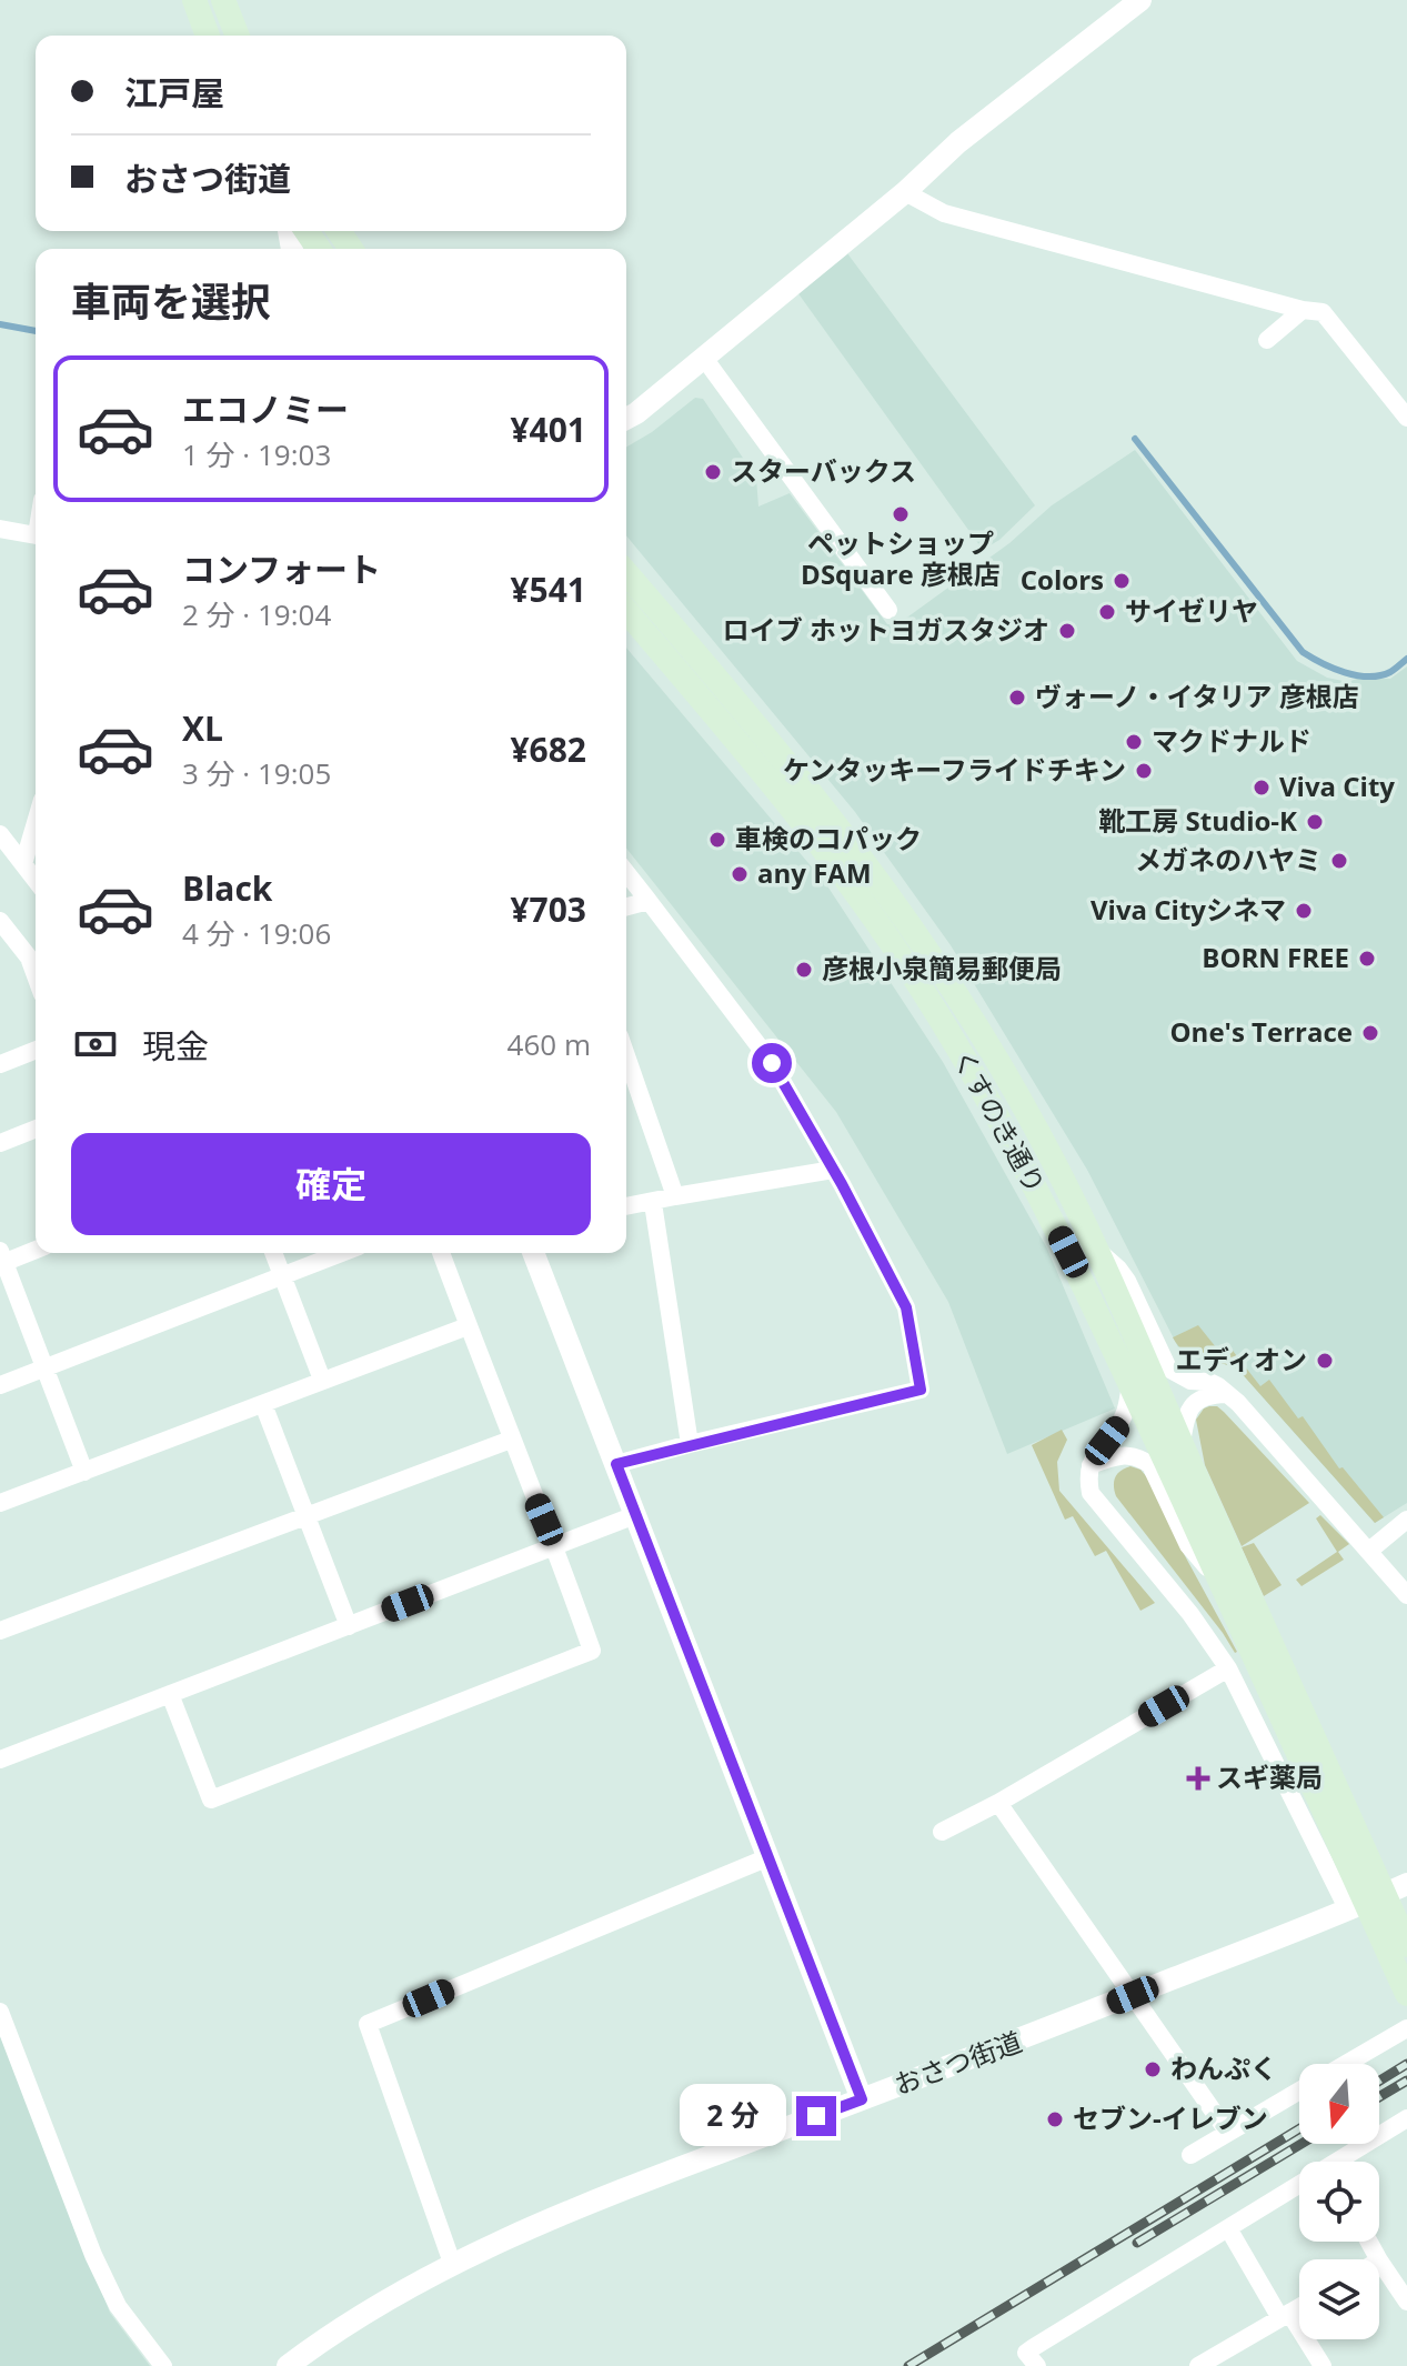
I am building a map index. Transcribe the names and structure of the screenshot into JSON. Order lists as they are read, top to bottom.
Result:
{
  "streets": {
    "main road": ["くすのき通り"],
    "street": ["おさつ街道"]
  },
  "places": {
    "other": [
      "スターバックス",
      "ペットショップ DSquare 彦根店",
      "Colors",
      "サイゼリヤ",
      "ロイブ ホットヨガスタジオ",
      "ヴォーノ・イタリア 彦根店",
      "マクドナルド",
      "ケンタッキーフライドチキン",
      "Viva City",
      "靴工房 Studio-K",
      "車検のコパック",
      "メガネのハヤミ",
      "any FAM",
      "Viva Cityシネマ",
      "BORN FREE",
      "彦根小泉簡易郵便局",
      "One's Terrace",
      "エディオン",
      "わんぷく",
      "セブン-イレブン"
    ],
    "health": ["スギ薬局"]
  },
  "north": "bottom",
  "page": {
    "banner": ["江戸屋", "おさつ街道"],
    "heading": "車両を選択",
    "list": [
      {
        "name": "エコノミー",
        "note": "1 分 · 19:03",
        "value": "¥401"
      },
      {
        "name": "コンフォート",
        "note": "2 分 · 19:04",
        "value": "¥541"
      },
      {
        "name": "XL",
        "note": "3 分 · 19:05",
        "value": "¥682"
      },
      {
        "name": "Black",
        "note": "4 分 · 19:06",
        "value": "¥703"
      }
    ],
    "pay": ["現金", "460 m"],
    "buttons": "確定",
    "bubble": "2 分"
  }
}
